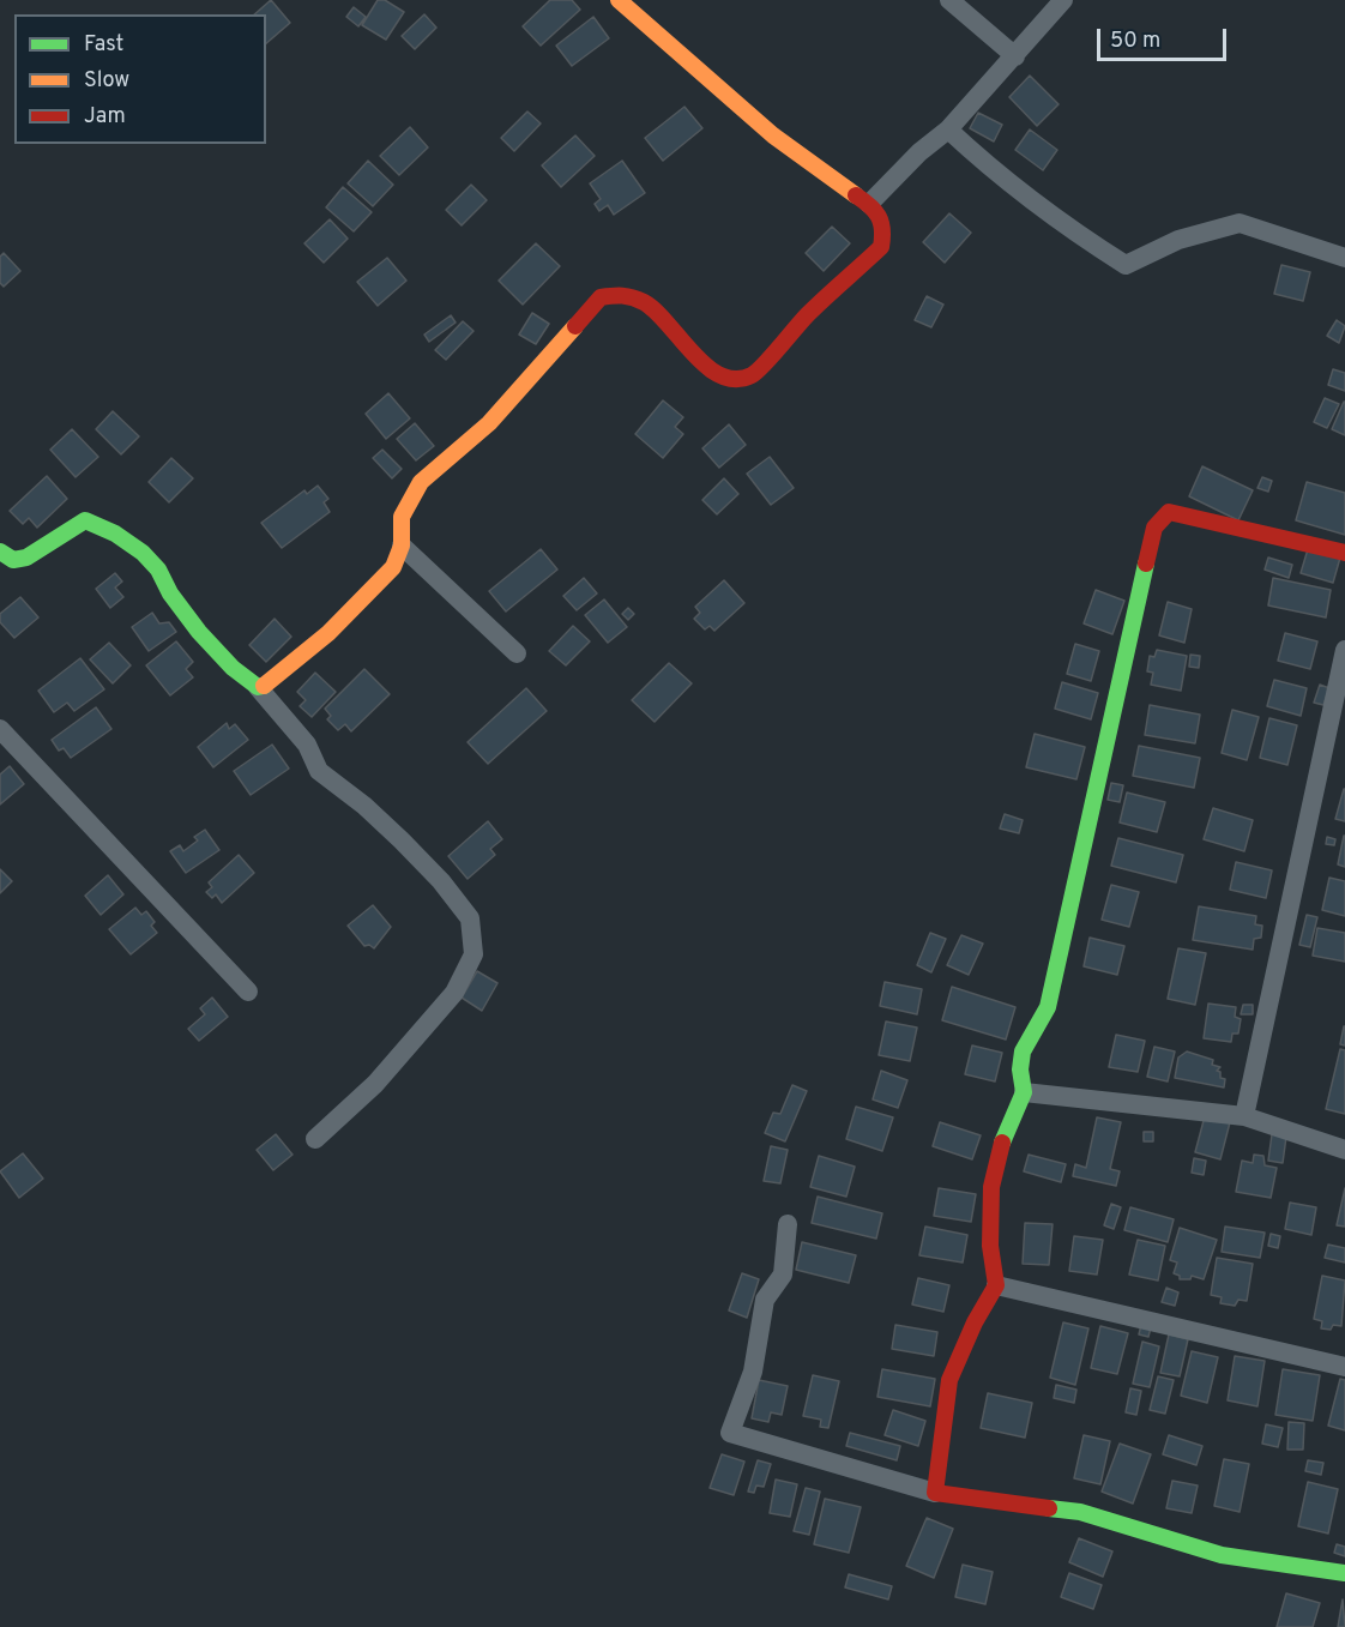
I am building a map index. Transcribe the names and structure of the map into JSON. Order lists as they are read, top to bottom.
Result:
{
  "legend": ["Fast", "Slow", "Jam"],
  "scale_bar": "50 m"
}
